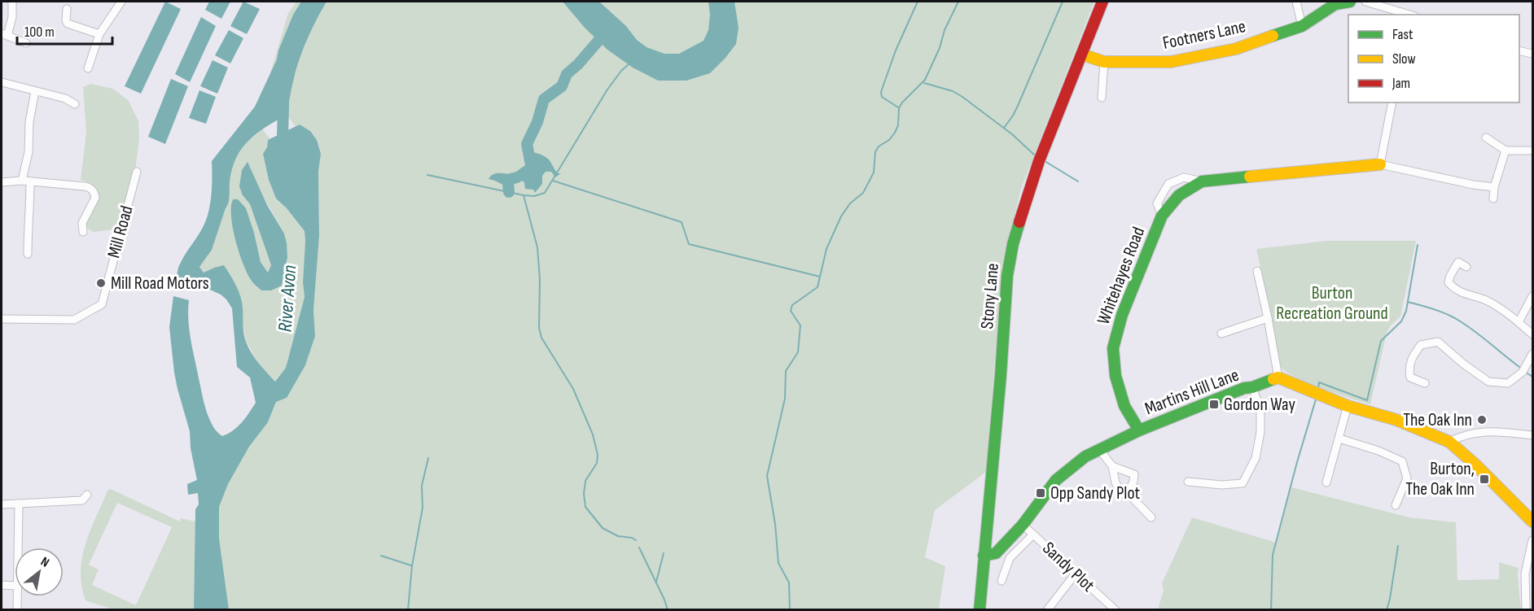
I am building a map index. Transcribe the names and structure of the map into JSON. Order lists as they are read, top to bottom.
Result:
{
  "streets": {
    "street": [
      "Footners Lane",
      "Mill Road",
      "Whitehayes Road",
      "Stony Lane",
      "Martins Hill Lane",
      "Sandy Plot"
    ]
  },
  "crossings": [
    ["Footners Lane", "Stony Lane"],
    ["Whitehayes Road", "Martins Hill Lane"],
    ["Stony Lane", "Martins Hill Lane"],
    ["Martins Hill Lane", "Sandy Plot"]
  ],
  "water": ["River Avon"],
  "parks": ["Burton Recreation Ground"],
  "places": {
    "other": ["Mill Road Motors", "The Oak Inn"],
    "transit": ["Gordon Way", "Burton, The Oak Inn", "Opp Sandy Plot"]
  },
  "legend": ["Fast", "Slow", "Jam"],
  "scale_bar": "100 m",
  "north": "top right"
}
